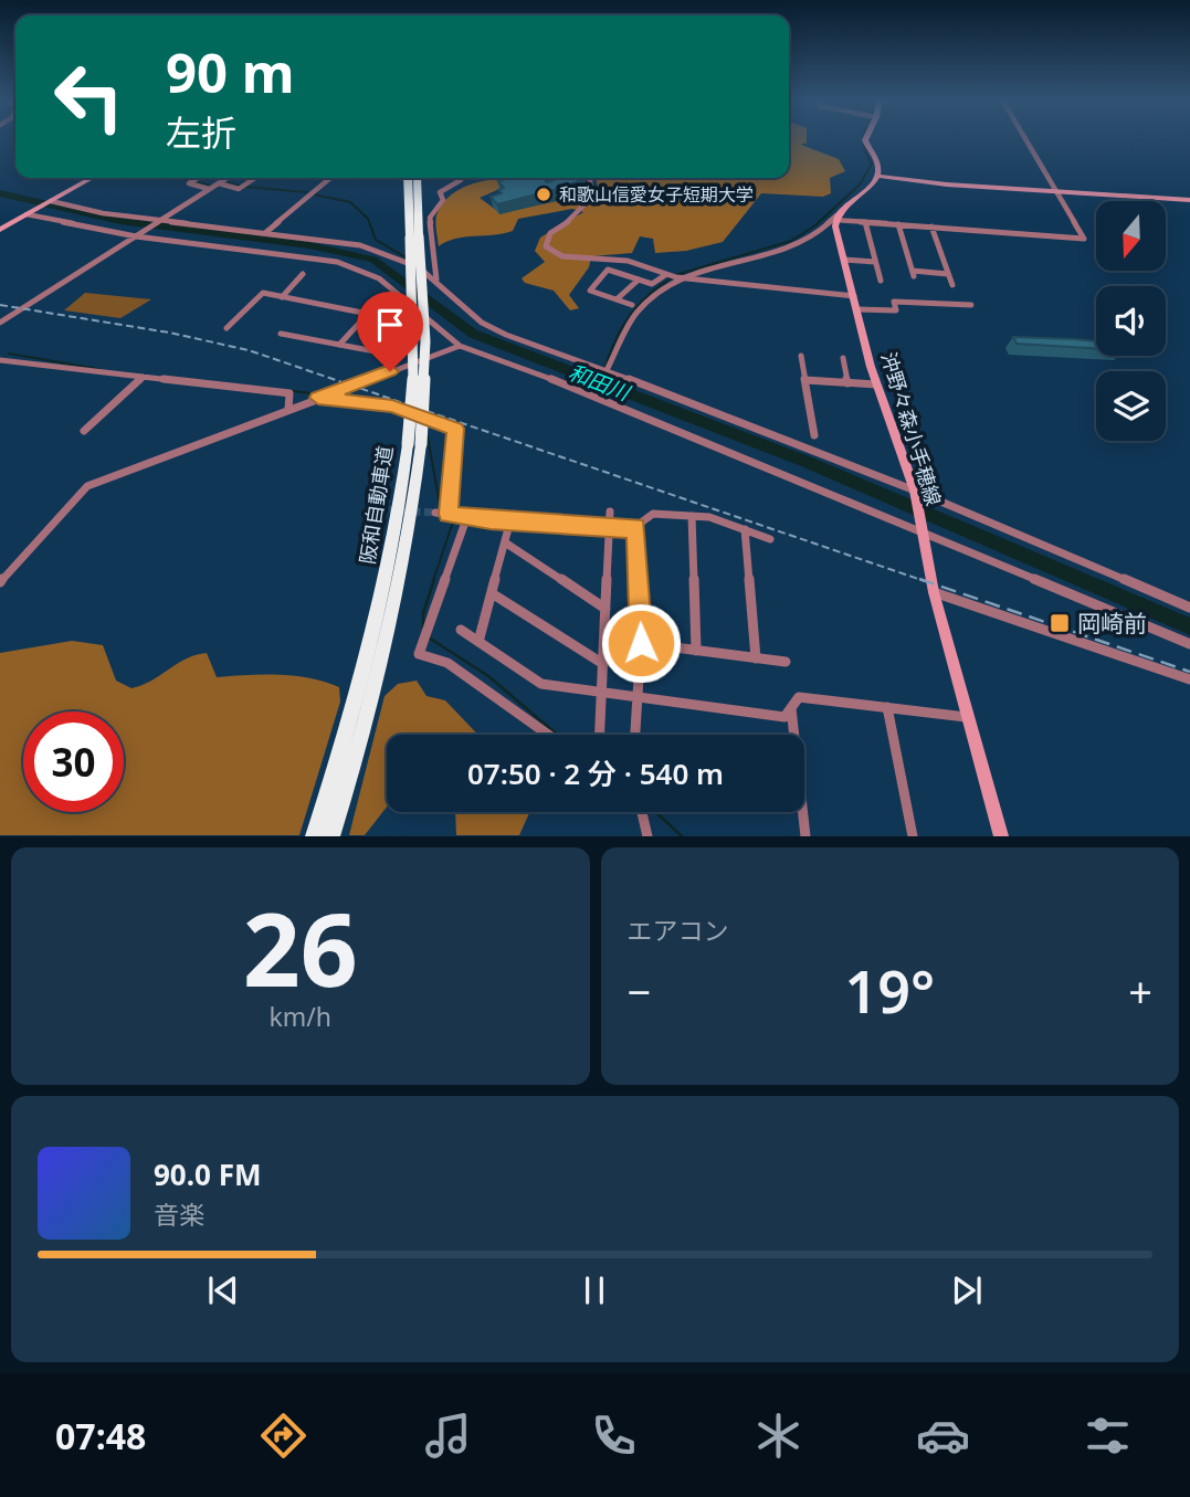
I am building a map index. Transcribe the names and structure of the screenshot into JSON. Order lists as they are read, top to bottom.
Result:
{
  "streets": {
    "highway": ["阪和自動車道"],
    "main road": ["沖野々森小手穂線"]
  },
  "water": ["和田川"],
  "places": {
    "other": ["和歌山信愛女子短期大学"],
    "transit": ["岡崎前"]
  },
  "north": "bottom",
  "page": {
    "turn": ["90 m", "左折"],
    "limit": "30",
    "trip": "07:50 · 2 分 · 540 m",
    "tile": [
      ["26", "km/h"],
      "エアコン"
    ],
    "heat": ["−", "19°", "+"],
    "song": ["90.0 FM", "音楽"],
    "tabs": "07:48"
  }
}
